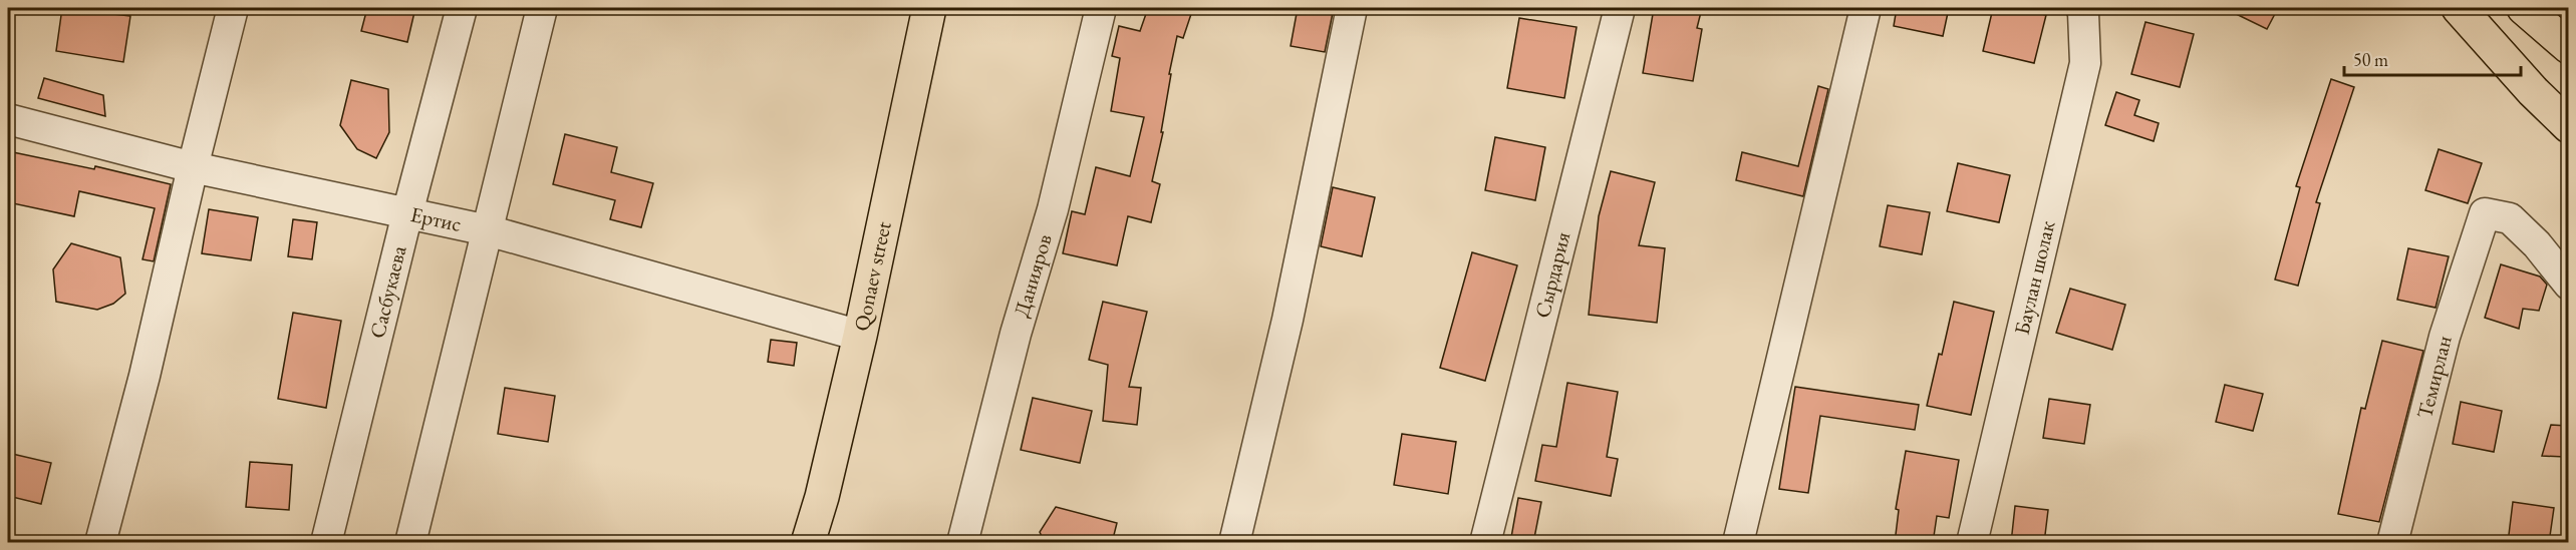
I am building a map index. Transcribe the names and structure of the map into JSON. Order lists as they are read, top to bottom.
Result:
{
  "streets": {
    "main road": ["Qonaev street"],
    "street": [
      "Ертис",
      "Сырдария",
      "Данияров",
      "Баулан шолак",
      "Сасбукаева",
      "Темирлан"
    ]
  },
  "crossings": [
    ["Ертис", "Qonaev street"],
    ["Ертис", "Сасбукаева"]
  ],
  "scale_bar": "50 m"
}
